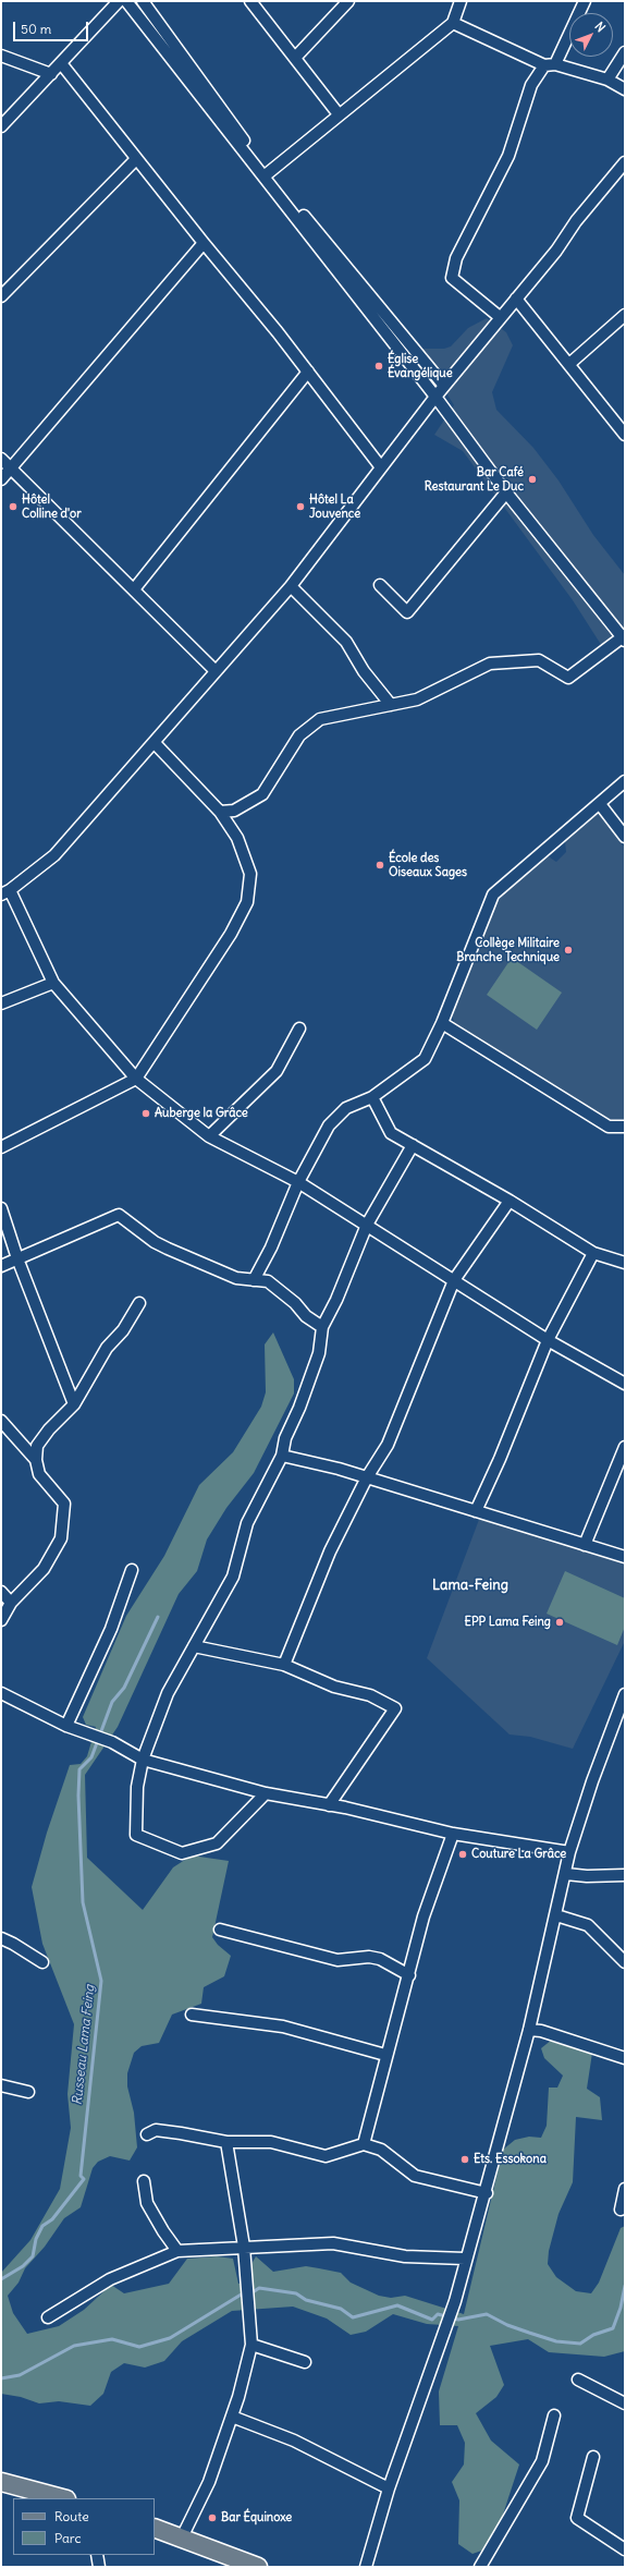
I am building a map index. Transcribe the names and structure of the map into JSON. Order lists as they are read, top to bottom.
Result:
{
  "districts": ["Lama-Feing"],
  "water": ["Russeau Lama Feing"],
  "places": [
    "Église Évangélique",
    "Bar Café Restaurant Le Duc",
    "Hôtel Colline d'or",
    "Hôtel La Jouvence",
    "École des Oiseaux Sages",
    "Collège Militaire Branche Technique",
    "Auberge la Grâce",
    "EPP Lama Feing",
    "Couture La Grâce",
    "Ets. Essokona",
    "Bar Équinoxe"
  ],
  "legend": ["Route", "Parc"],
  "scale_bar": "50 m",
  "north": "top right"
}
